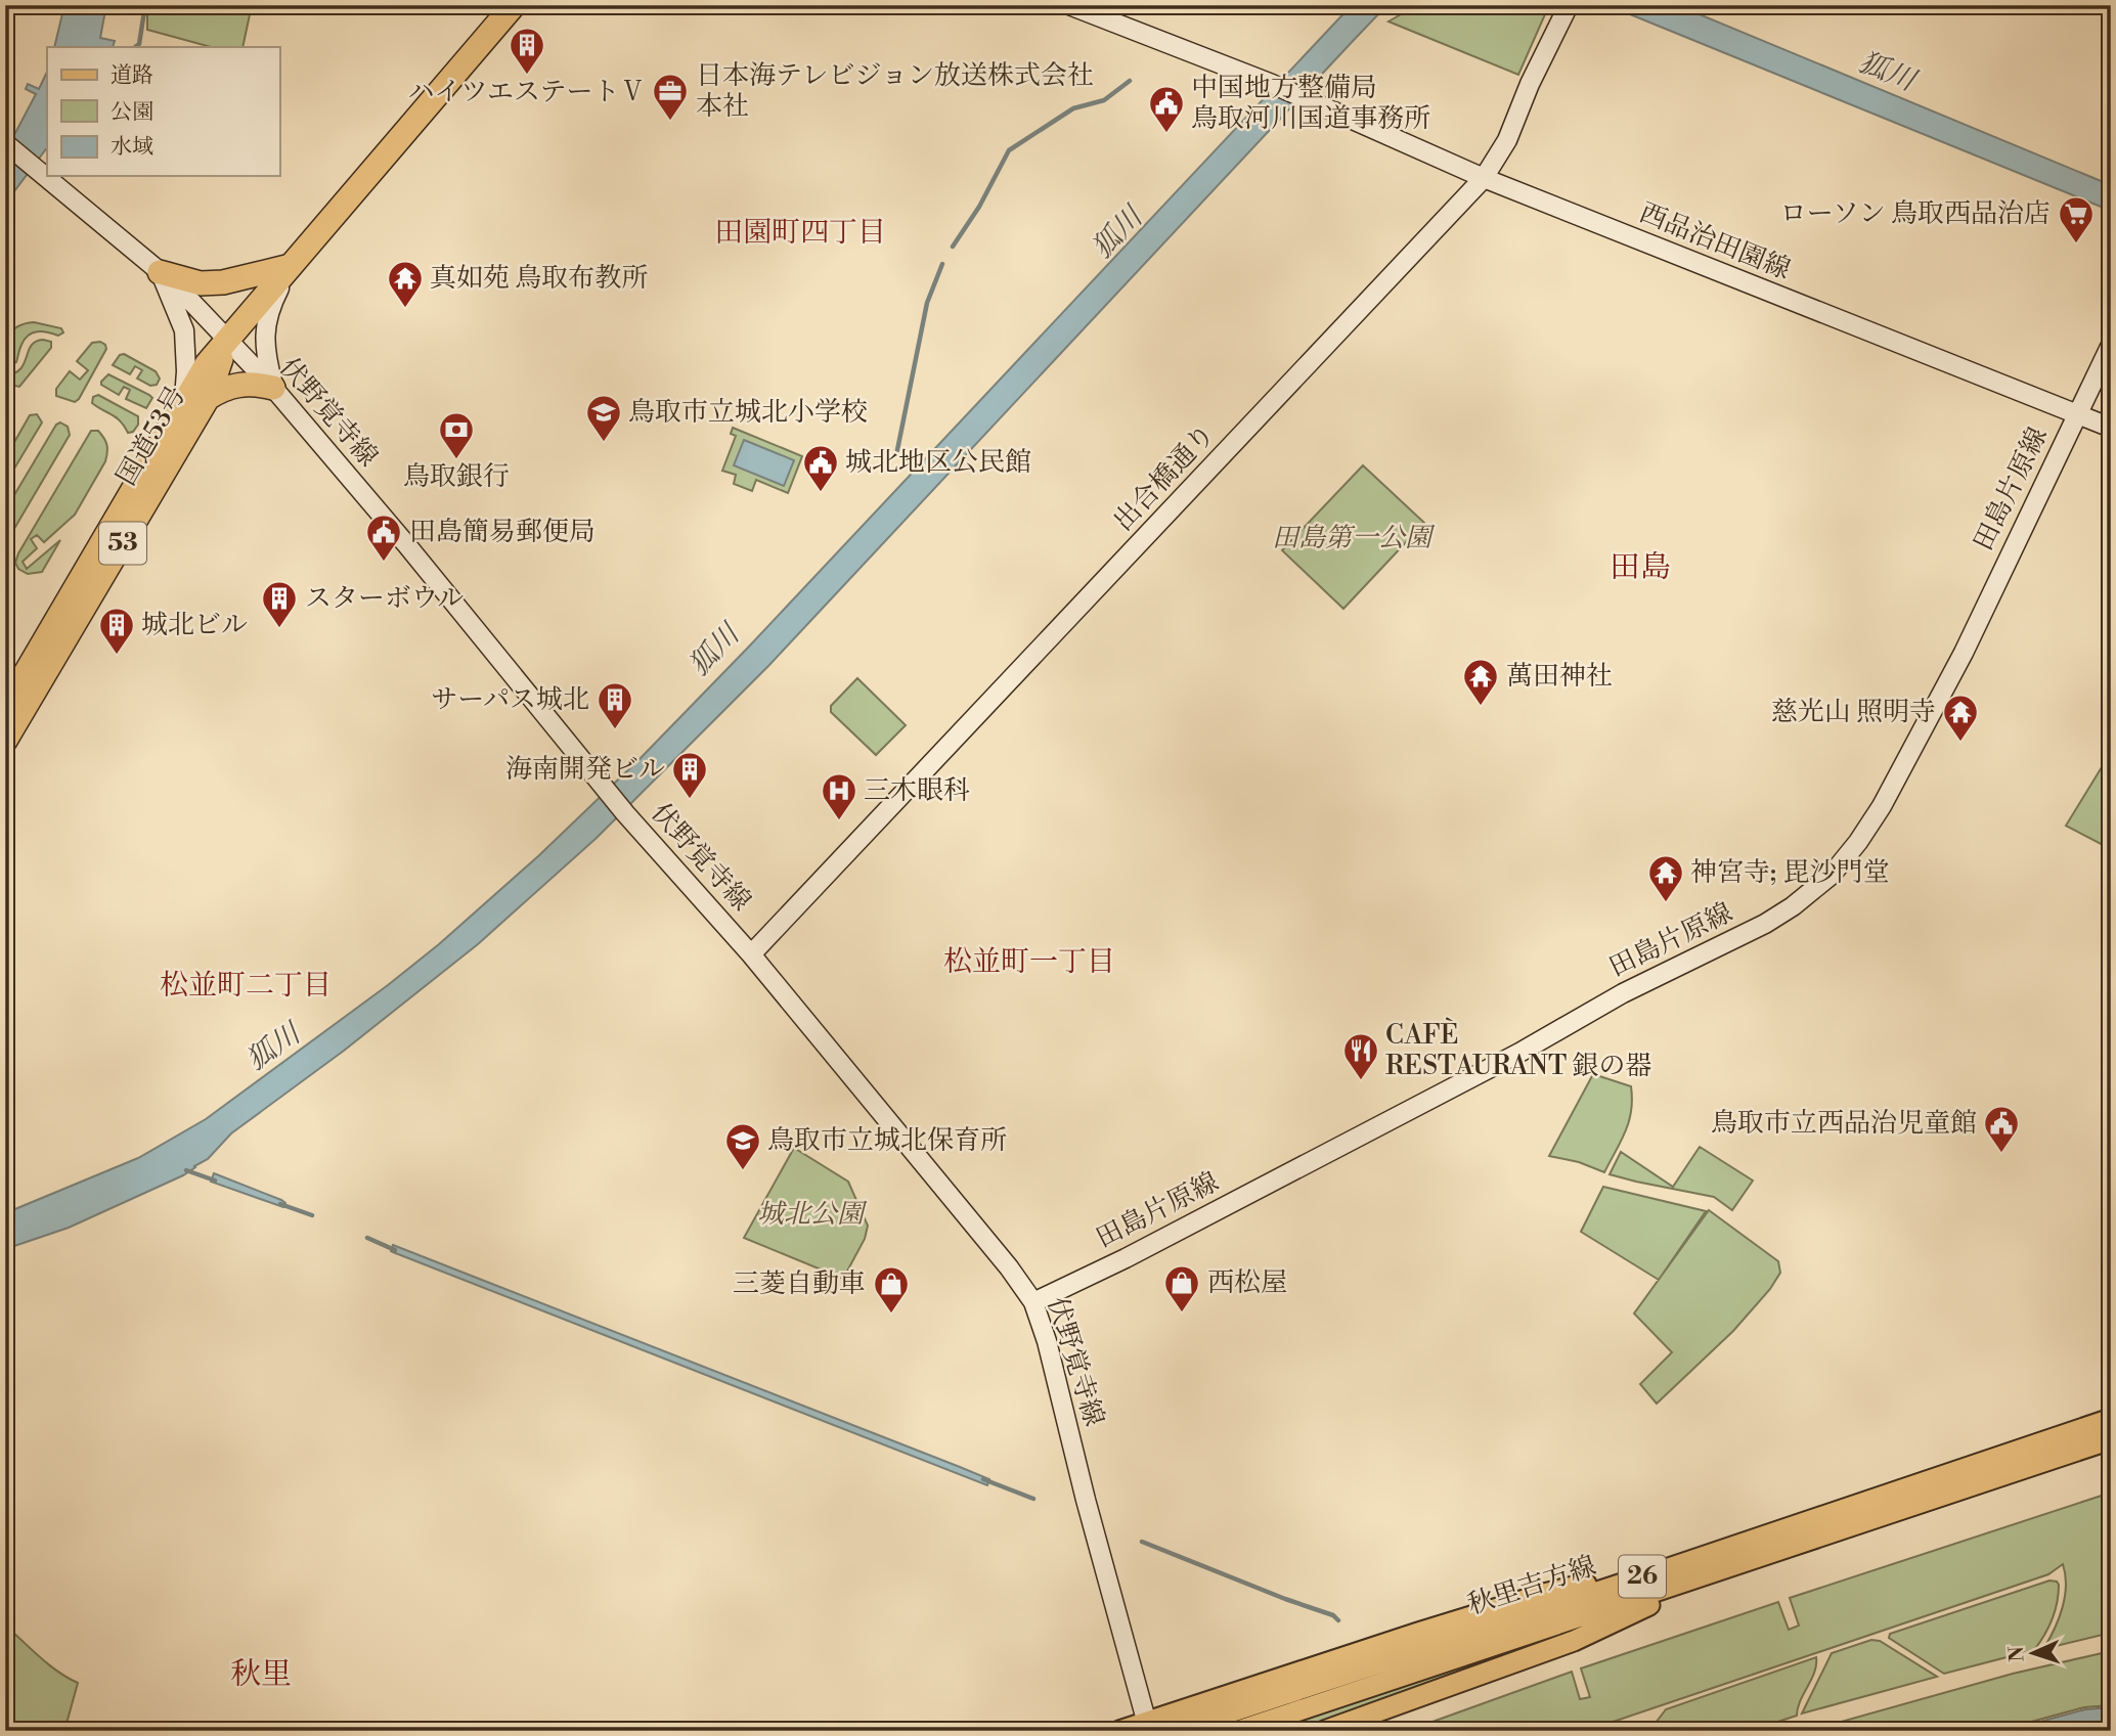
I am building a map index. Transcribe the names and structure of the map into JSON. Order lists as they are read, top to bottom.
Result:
{
  "streets": {
    "highway": ["国道53号", "53"],
    "main road": [
      "西品治田園線",
      "伏野覚寺線",
      "出合橋通り",
      "田島片原線",
      "26",
      "秋里吉方線"
    ]
  },
  "crossings": [
    ["西品治田園線", "出合橋通り"],
    ["西品治田園線", "田島片原線"],
    ["伏野覚寺線", "国道53号"],
    ["伏野覚寺線", "出合橋通り"],
    ["伏野覚寺線", "田島片原線"]
  ],
  "districts": [
    "田園町四丁目",
    "田島",
    "松並町一丁目",
    "松並町二丁目",
    "秋里"
  ],
  "water": ["狐川"],
  "parks": ["田島第一公園", "城北公園"],
  "places": {
    "building": [
      "ハイツエステートⅤ",
      "スターボウル",
      "城北ビル",
      "サーパス城北",
      "海南開発ビル"
    ],
    "office": ["日本海テレビジョン放送株式会社 本社"],
    "public building": [
      "中国地方整備局 鳥取河川国道事務所",
      "城北地区公民館",
      "田島簡易郵便局",
      "鳥取市立西品治児童館"
    ],
    "supermarket": ["ローソン 鳥取西品治店"],
    "temple": [
      "真如苑 鳥取布教所",
      "萬田神社",
      "慈光山 照明寺",
      "神宮寺; 毘沙門堂"
    ],
    "school or university": ["鳥取市立城北小学校", "鳥取市立城北保育所"],
    "bank": ["鳥取銀行"],
    "hospital": ["三木眼科"],
    "restaurant": ["CAFÈ RESTAURANT 銀の器"],
    "shop": ["西松屋", "三菱自動車"]
  },
  "legend": ["道路", "公園", "水域"],
  "north": "left"
}
